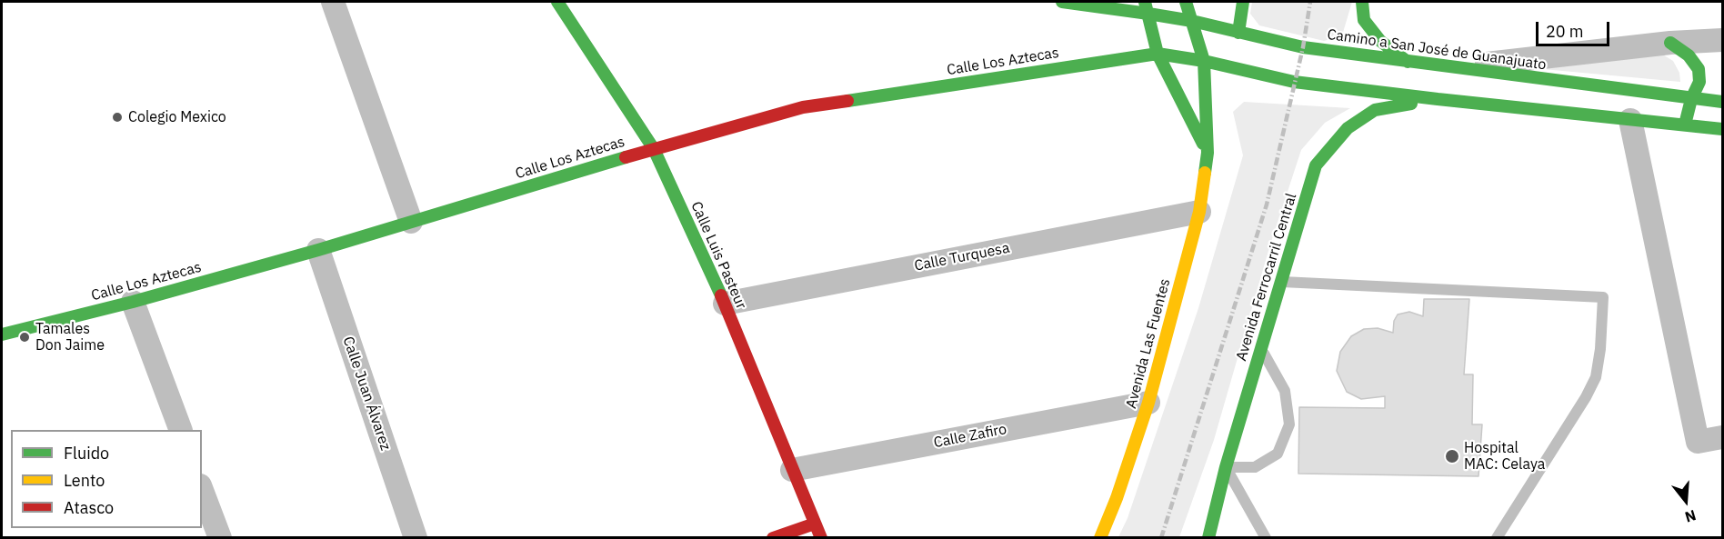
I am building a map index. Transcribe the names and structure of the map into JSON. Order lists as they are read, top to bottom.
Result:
{
  "streets": {
    "main road": [
      "Camino a San José de Guanajuato",
      "Calle Los Aztecas",
      "Calle Luis Pasteur",
      "Avenida Ferrocarril Central",
      "Avenida Las Fuentes"
    ],
    "street": ["Calle Turquesa", "Calle Juan Álvarez", "Calle Zafiro"]
  },
  "crossings": [
    ["Camino a San José de Guanajuato", "Avenida Las Fuentes"],
    ["Calle Los Aztecas", "Calle Luis Pasteur"],
    ["Calle Los Aztecas", "Calle Juan Álvarez"],
    ["Calle Luis Pasteur", "Calle Turquesa"],
    ["Calle Luis Pasteur", "Calle Zafiro"],
    ["Calle Turquesa", "Avenida Las Fuentes"],
    ["Avenida Las Fuentes", "Calle Zafiro"]
  ],
  "places": ["Colegio Mexico", "Tamales Don Jaime", "Hospital MAC: Celaya"],
  "legend": ["Fluido", "Lento", "Atasco"],
  "scale_bar": "20 m",
  "north": "bottom"
}
